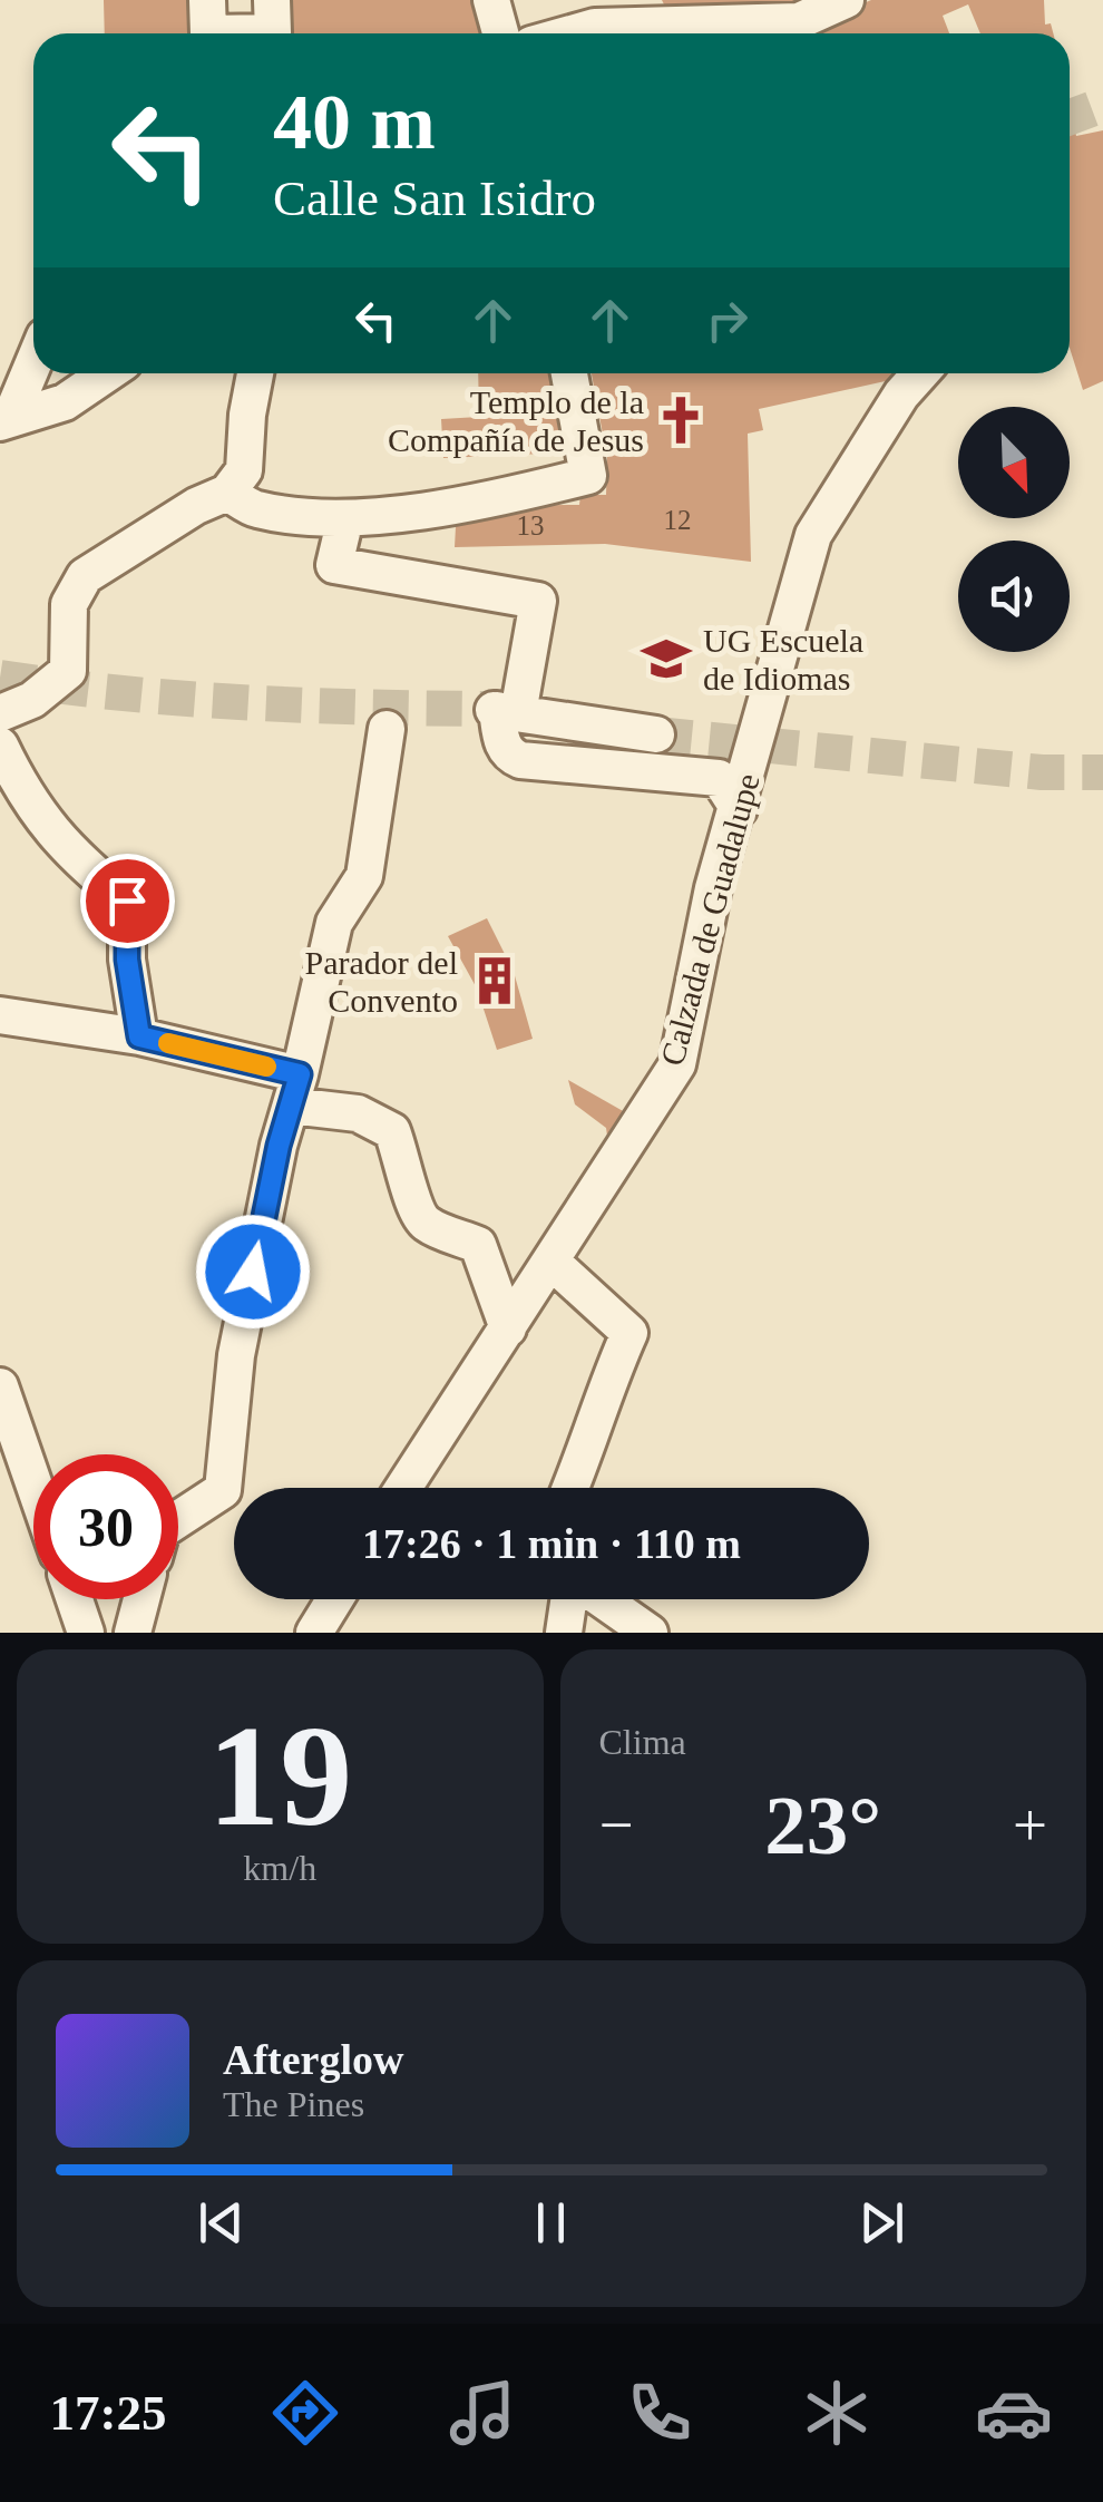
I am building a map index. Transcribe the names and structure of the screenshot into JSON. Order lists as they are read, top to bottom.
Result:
{
  "streets": {
    "street": ["Calzada de Guadalupe"]
  },
  "places": {
    "church": ["Templo de la Compañía de Jesus"],
    "school or university": ["UG Escuela de Idiomas"],
    "building": ["Parador del Convento"]
  },
  "house_numbers": ["12", "13"],
  "north": "bottom right",
  "page": {
    "turn": ["40 m", "Calle San Isidro"],
    "limit": "30",
    "trip": "17:26 · 1 min · 110 m",
    "tile": [
      ["19", "km/h"],
      "Clima"
    ],
    "heat": ["−", "23°", "+"],
    "song": ["Afterglow", "The Pines"],
    "tabs": "17:25"
  }
}
